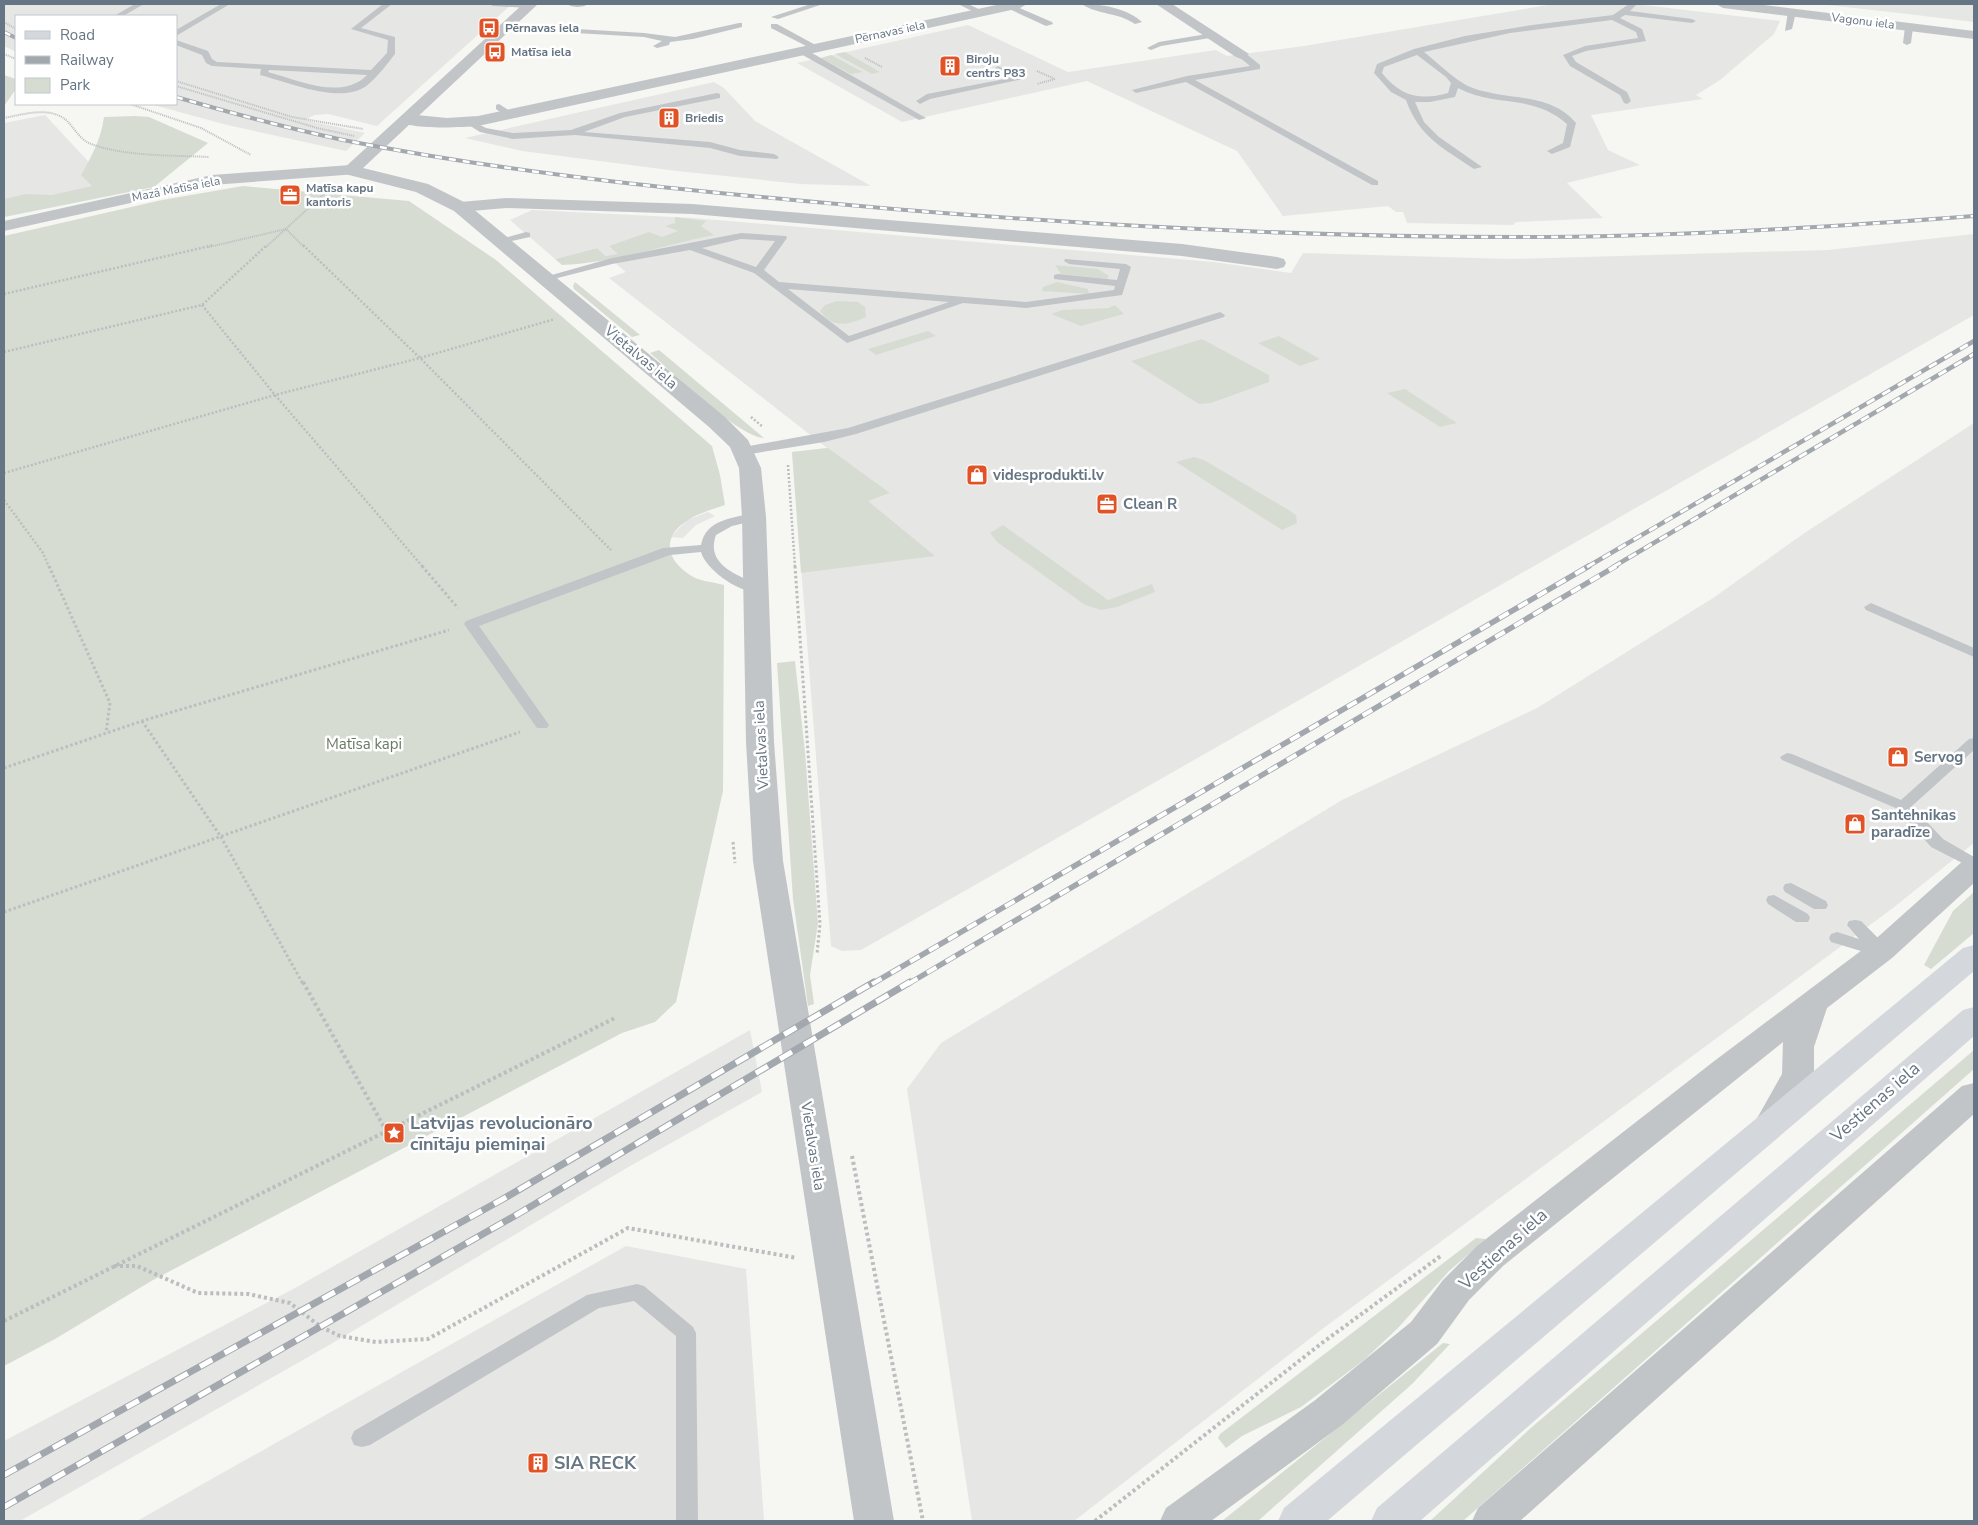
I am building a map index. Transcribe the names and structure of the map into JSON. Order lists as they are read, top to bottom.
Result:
{
  "streets": {
    "main road": ["Vestienas iela"],
    "street": [
      "Vagonu iela",
      "Pērnavas iela",
      "Mazā Matīsa iela",
      "Vietalvas iela"
    ]
  },
  "crossings": [
    ["Mazā Matīsa iela", "Vietalvas iela"]
  ],
  "parks": ["Matīsa kapi"],
  "places": {
    "bus stop": ["Pērnavas iela", "Matīsa iela"],
    "building": ["Biroju centrs P83", "Briedis", "SIA RECK"],
    "office": ["Matīsa kapu kantoris", "Clean R"],
    "shop": ["videsprodukti.lv", "Servog", "Santehnikas paradīze"],
    "place": ["Latvijas revolucionāro cīnītāju piemiņai"]
  },
  "legend": ["Road", "Railway", "Park"]
}
